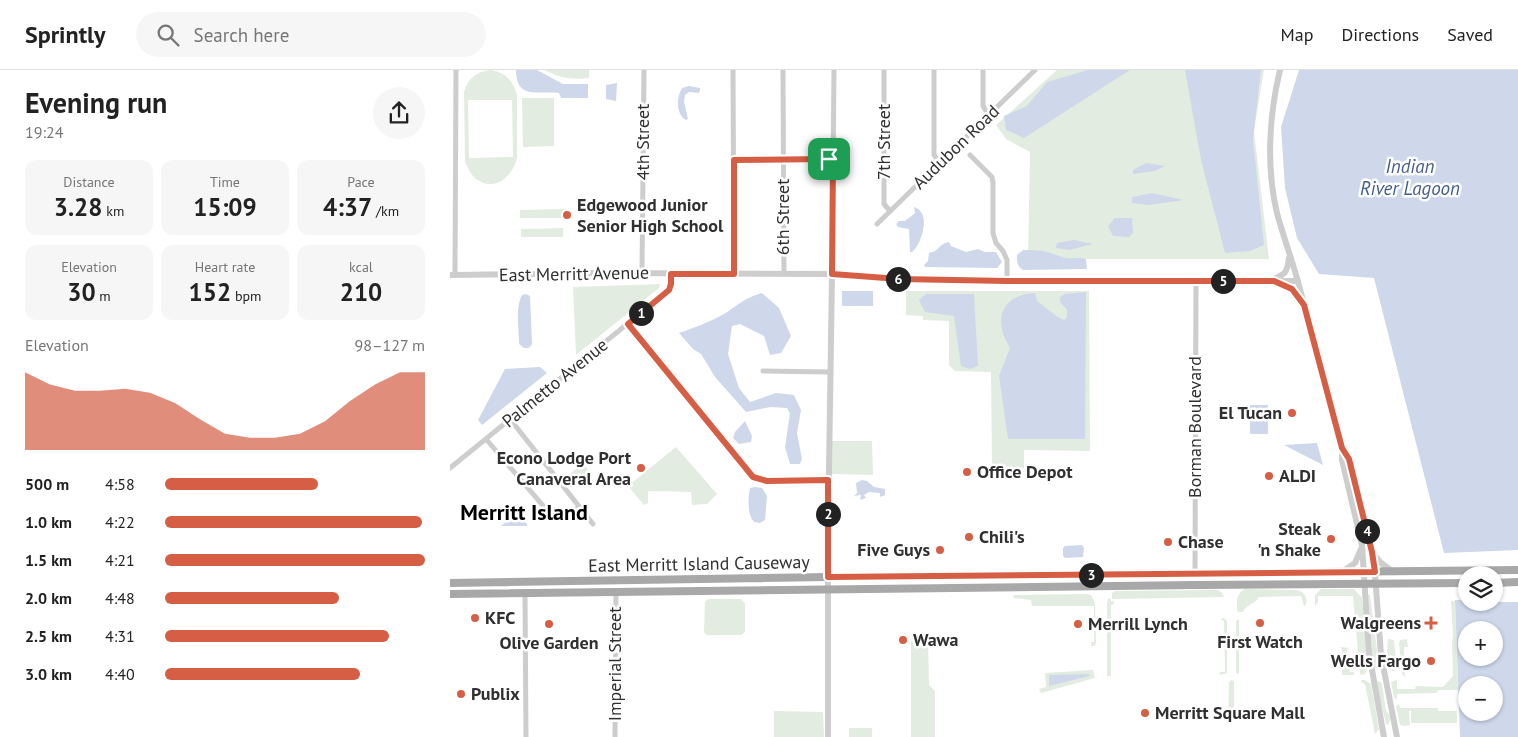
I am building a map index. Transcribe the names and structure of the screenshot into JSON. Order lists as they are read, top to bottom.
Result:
{
  "streets": {
    "main road": ["East Merritt Island Causeway"],
    "street": [
      "4th Street",
      "7th Street",
      "Audubon Road",
      "6th Street",
      "East Merritt Avenue",
      "Palmetto Avenue",
      "Borman Boulevard",
      "Imperial Street"
    ]
  },
  "crossings": [
    ["4th Street", "East Merritt Avenue"],
    ["7th Street", "Audubon Road"],
    ["6th Street", "East Merritt Avenue"],
    ["East Merritt Avenue", "Palmetto Avenue"],
    ["East Merritt Avenue", "Borman Boulevard"],
    ["Borman Boulevard", "East Merritt Island Causeway"],
    ["East Merritt Island Causeway", "Imperial Street"]
  ],
  "districts": ["Merritt Island"],
  "water": ["Indian River Lagoon"],
  "places": {
    "other": [
      "Edgewood Junior Senior High School",
      "El Tucan",
      "Econo Lodge Port Canaveral Area",
      "Office Depot",
      "ALDI",
      "Chili's",
      "Steak 'n Shake",
      "Chase",
      "Five Guys",
      "KFC",
      "First Watch",
      "Olive Garden",
      "Merrill Lynch",
      "Wawa",
      "Wells Fargo",
      "Publix",
      "Merritt Square Mall"
    ],
    "health": ["Walgreens"]
  },
  "page": {
    "header": "Sprintly",
    "search": "Search here",
    "nav": ["Map", "Directions", "Saved"],
    "heading": ["Evening run", "19:24"],
    "stats": [
      ["Distance", "3.28 km"],
      ["Time", "15:09"],
      ["Pace", "4:37 /km"],
      ["Elevation", "30 m"],
      ["Heart rate", "152 bpm"],
      ["kcal", "210"]
    ],
    "pins": [
      "6",
      "5",
      "1",
      "2",
      "4",
      "3"
    ],
    "chart": ["Elevation", "98–127 m"],
    "list": [
      {
        "name": "500 m",
        "note": "4:58"
      },
      {
        "name": "1.0 km",
        "note": "4:22"
      },
      {
        "name": "1.5 km",
        "note": "4:21"
      },
      {
        "name": "2.0 km",
        "note": "4:48"
      },
      {
        "name": "2.5 km",
        "note": "4:31"
      },
      {
        "name": "3.0 km",
        "note": "4:40"
      }
    ],
    "map_buttons": ["+", "−"]
  }
}
